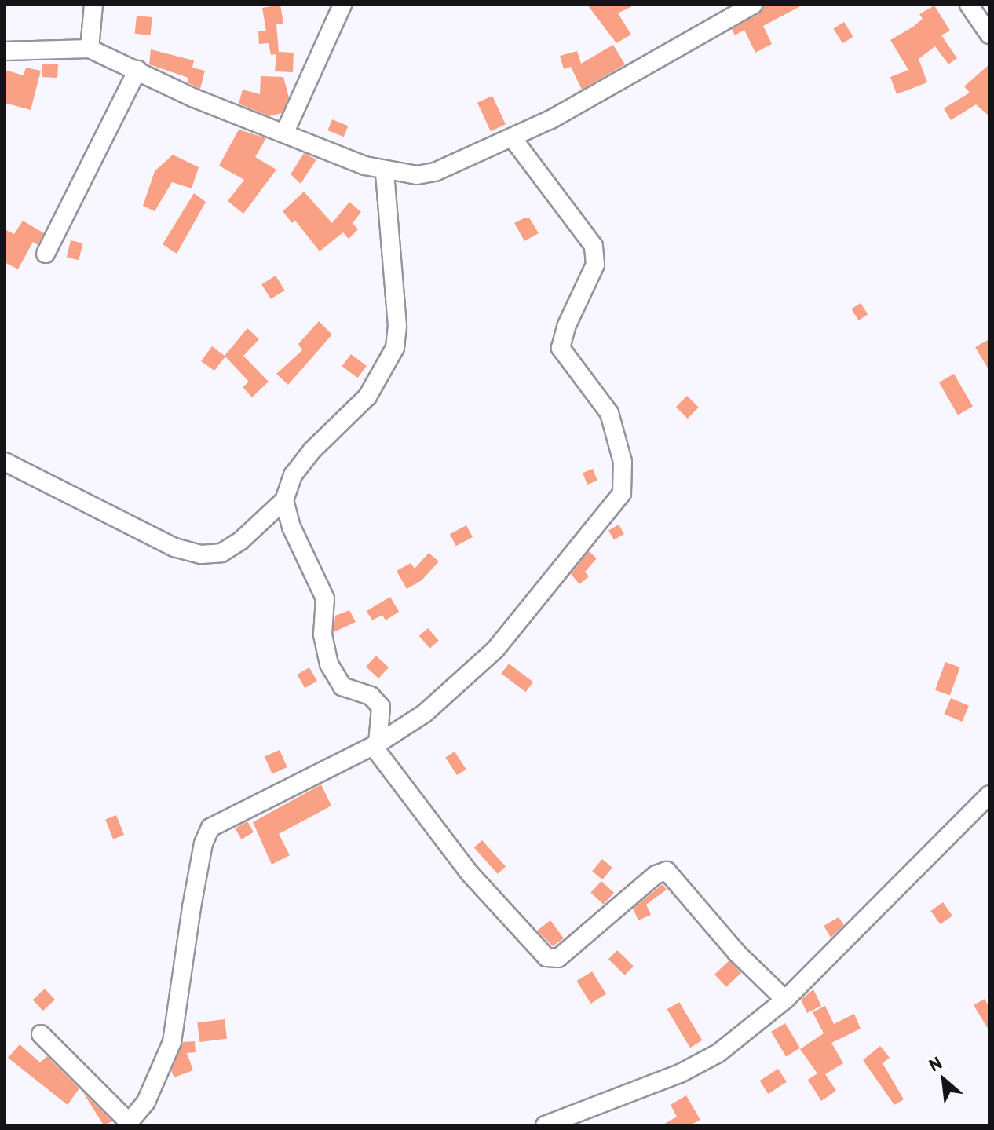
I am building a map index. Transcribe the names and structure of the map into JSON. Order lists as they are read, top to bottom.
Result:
{
  "north": "top left"
}
